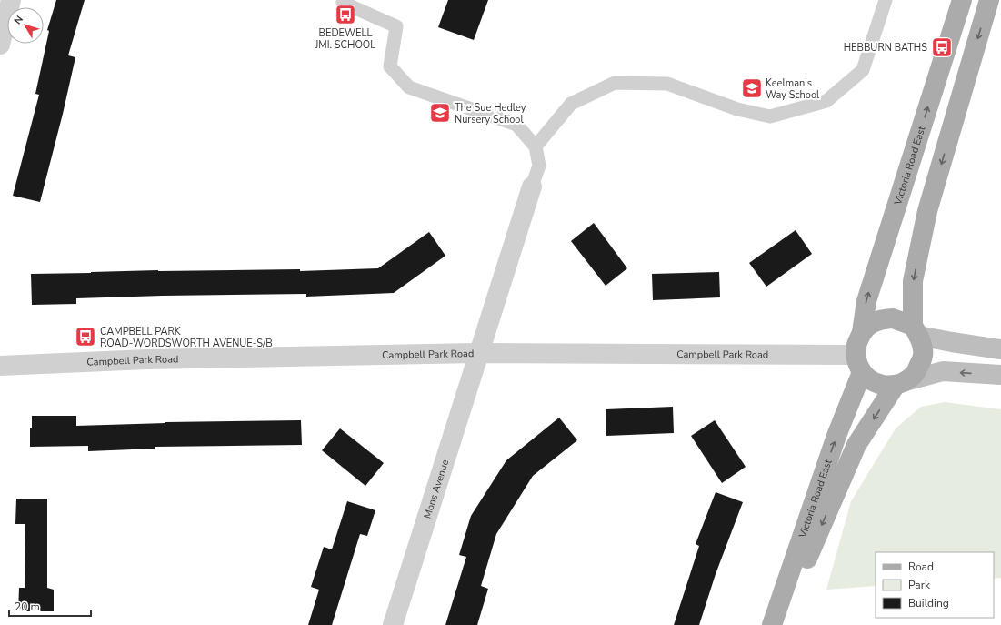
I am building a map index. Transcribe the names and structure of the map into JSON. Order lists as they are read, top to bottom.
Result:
{
  "streets": {
    "main road": ["Victoria Road East"],
    "street": ["Campbell Park Road", "Mons Avenue"]
  },
  "crossings": [
    ["Victoria Road East", "Campbell Park Road"],
    ["Campbell Park Road", "Mons Avenue"]
  ],
  "places": {
    "bus stop": ["BEDEWELL JMI. SCHOOL", "HEBBURN BATHS", "CAMPBELL PARK ROAD-WORDSWORTH AVENUE-S/B"],
    "school or university": ["Keelman's Way School", "The Sue Hedley Nursery School"]
  },
  "legend": ["Road", "Park", "Building"],
  "scale_bar": "20 m",
  "north": "top left"
}
